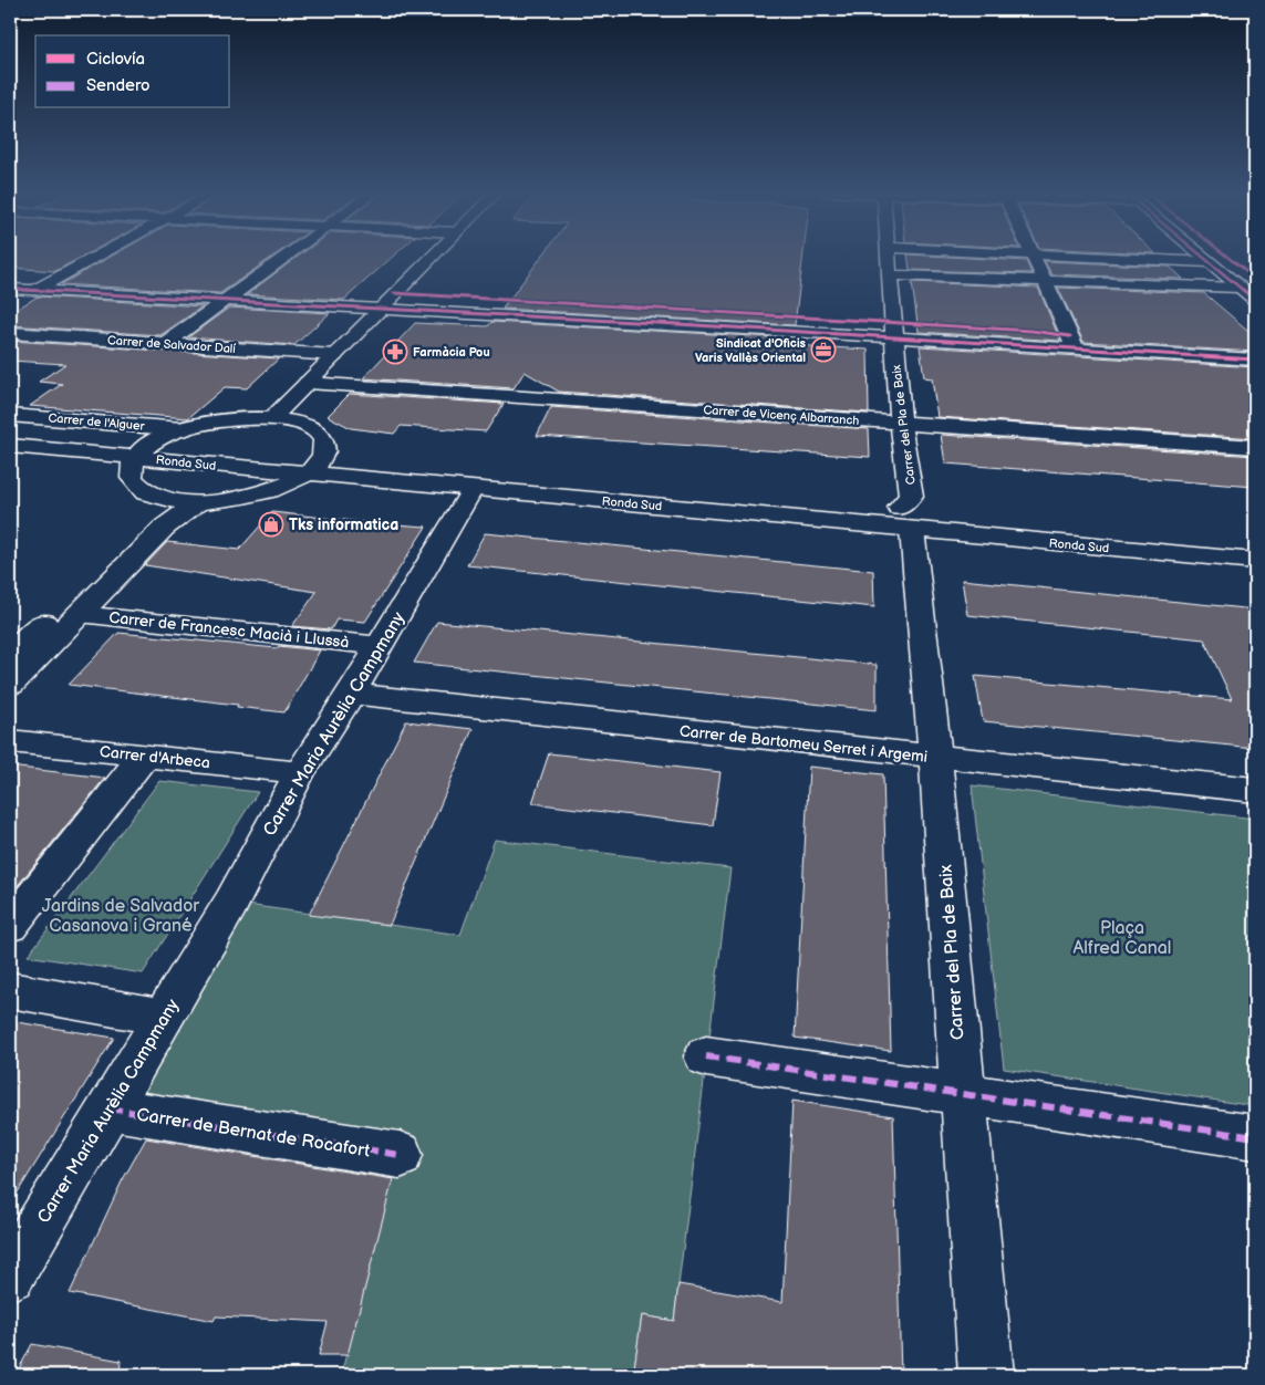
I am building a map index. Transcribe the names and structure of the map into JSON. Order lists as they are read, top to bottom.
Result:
{
  "streets": {
    "street": [
      "Carrer de Salvador Dalí",
      "Carrer de Vicenç Albarranch",
      "Carrer de l'Alguer",
      "Carrer del Pla de Baix",
      "Ronda Sud",
      "Carrer de Francesc Macià i Llussà",
      "Carrer Maria Aurèlia Campmany",
      "Carrer de Bartomeu Serret i Argemi",
      "Carrer d'Arbeca",
      "Carrer de Bernat de Rocafort"
    ]
  },
  "crossings": [
    ["Carrer de Vicenç Albarranch", "Carrer del Pla de Baix"],
    ["Carrer del Pla de Baix", "Ronda Sud"],
    ["Carrer del Pla de Baix", "Carrer de Bartomeu Serret i Argemi"],
    ["Ronda Sud", "Carrer Maria Aurèlia Campmany"],
    ["Carrer de Francesc Macià i Llussà", "Carrer Maria Aurèlia Campmany"],
    ["Carrer Maria Aurèlia Campmany", "Carrer de Bartomeu Serret i Argemi"],
    ["Carrer Maria Aurèlia Campmany", "Carrer d'Arbeca"],
    ["Carrer Maria Aurèlia Campmany", "Carrer de Bernat de Rocafort"]
  ],
  "parks": ["Jardins de Salvador Casanova i Grané", "Plaça Alfred Canal"],
  "places": {
    "office": ["Sindicat d'Oficis Varis Vallès Oriental"],
    "pharmacy": ["Farmàcia Pou"],
    "shop": ["Tks informatica"]
  },
  "legend": ["Ciclovía", "Sendero"]
}
